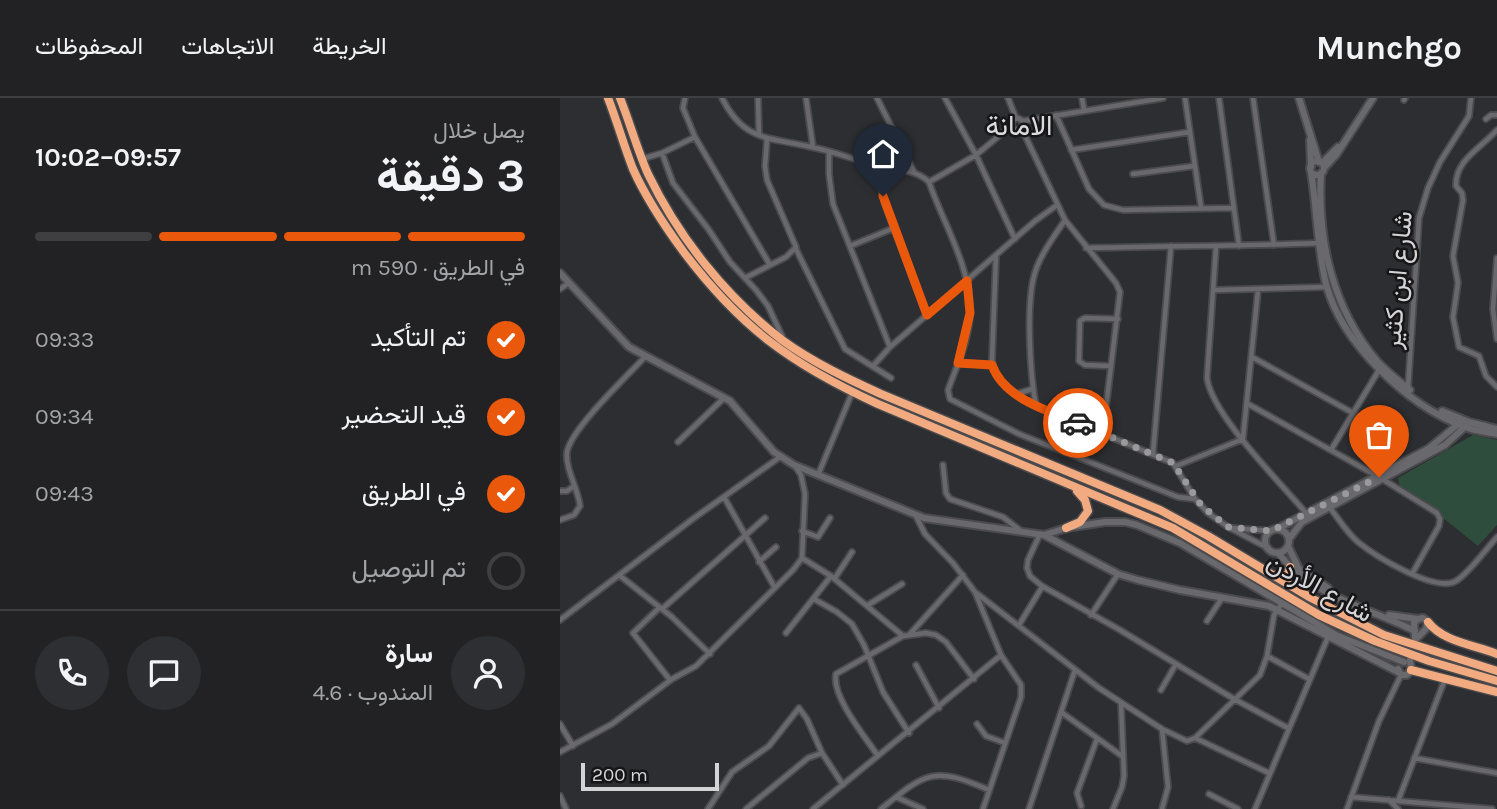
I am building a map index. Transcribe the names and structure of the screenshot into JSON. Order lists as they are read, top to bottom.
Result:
{
  "streets": {
    "highway": ["شارع الأردن"],
    "street": ["شارع ابن كثير"]
  },
  "districts": ["الامانة"],
  "scale_bar": "200 m",
  "page": {
    "header": "Munchgo",
    "nav": ["الخريطة", "الاتجاهات", "المحفوظات"],
    "heading": ["3 دقيقة", "يصل خلال", "09:57–10:02"],
    "panel": ["سارة", "المندوب · 4.6"],
    "bar": "في الطريق · 590 m",
    "list": [
      ["تم التأكيد", "09:33"],
      ["قيد التحضير", "09:34"],
      ["في الطريق", "09:43"],
      "تم التوصيل"
    ],
    "scale": "200 m"
  }
}
